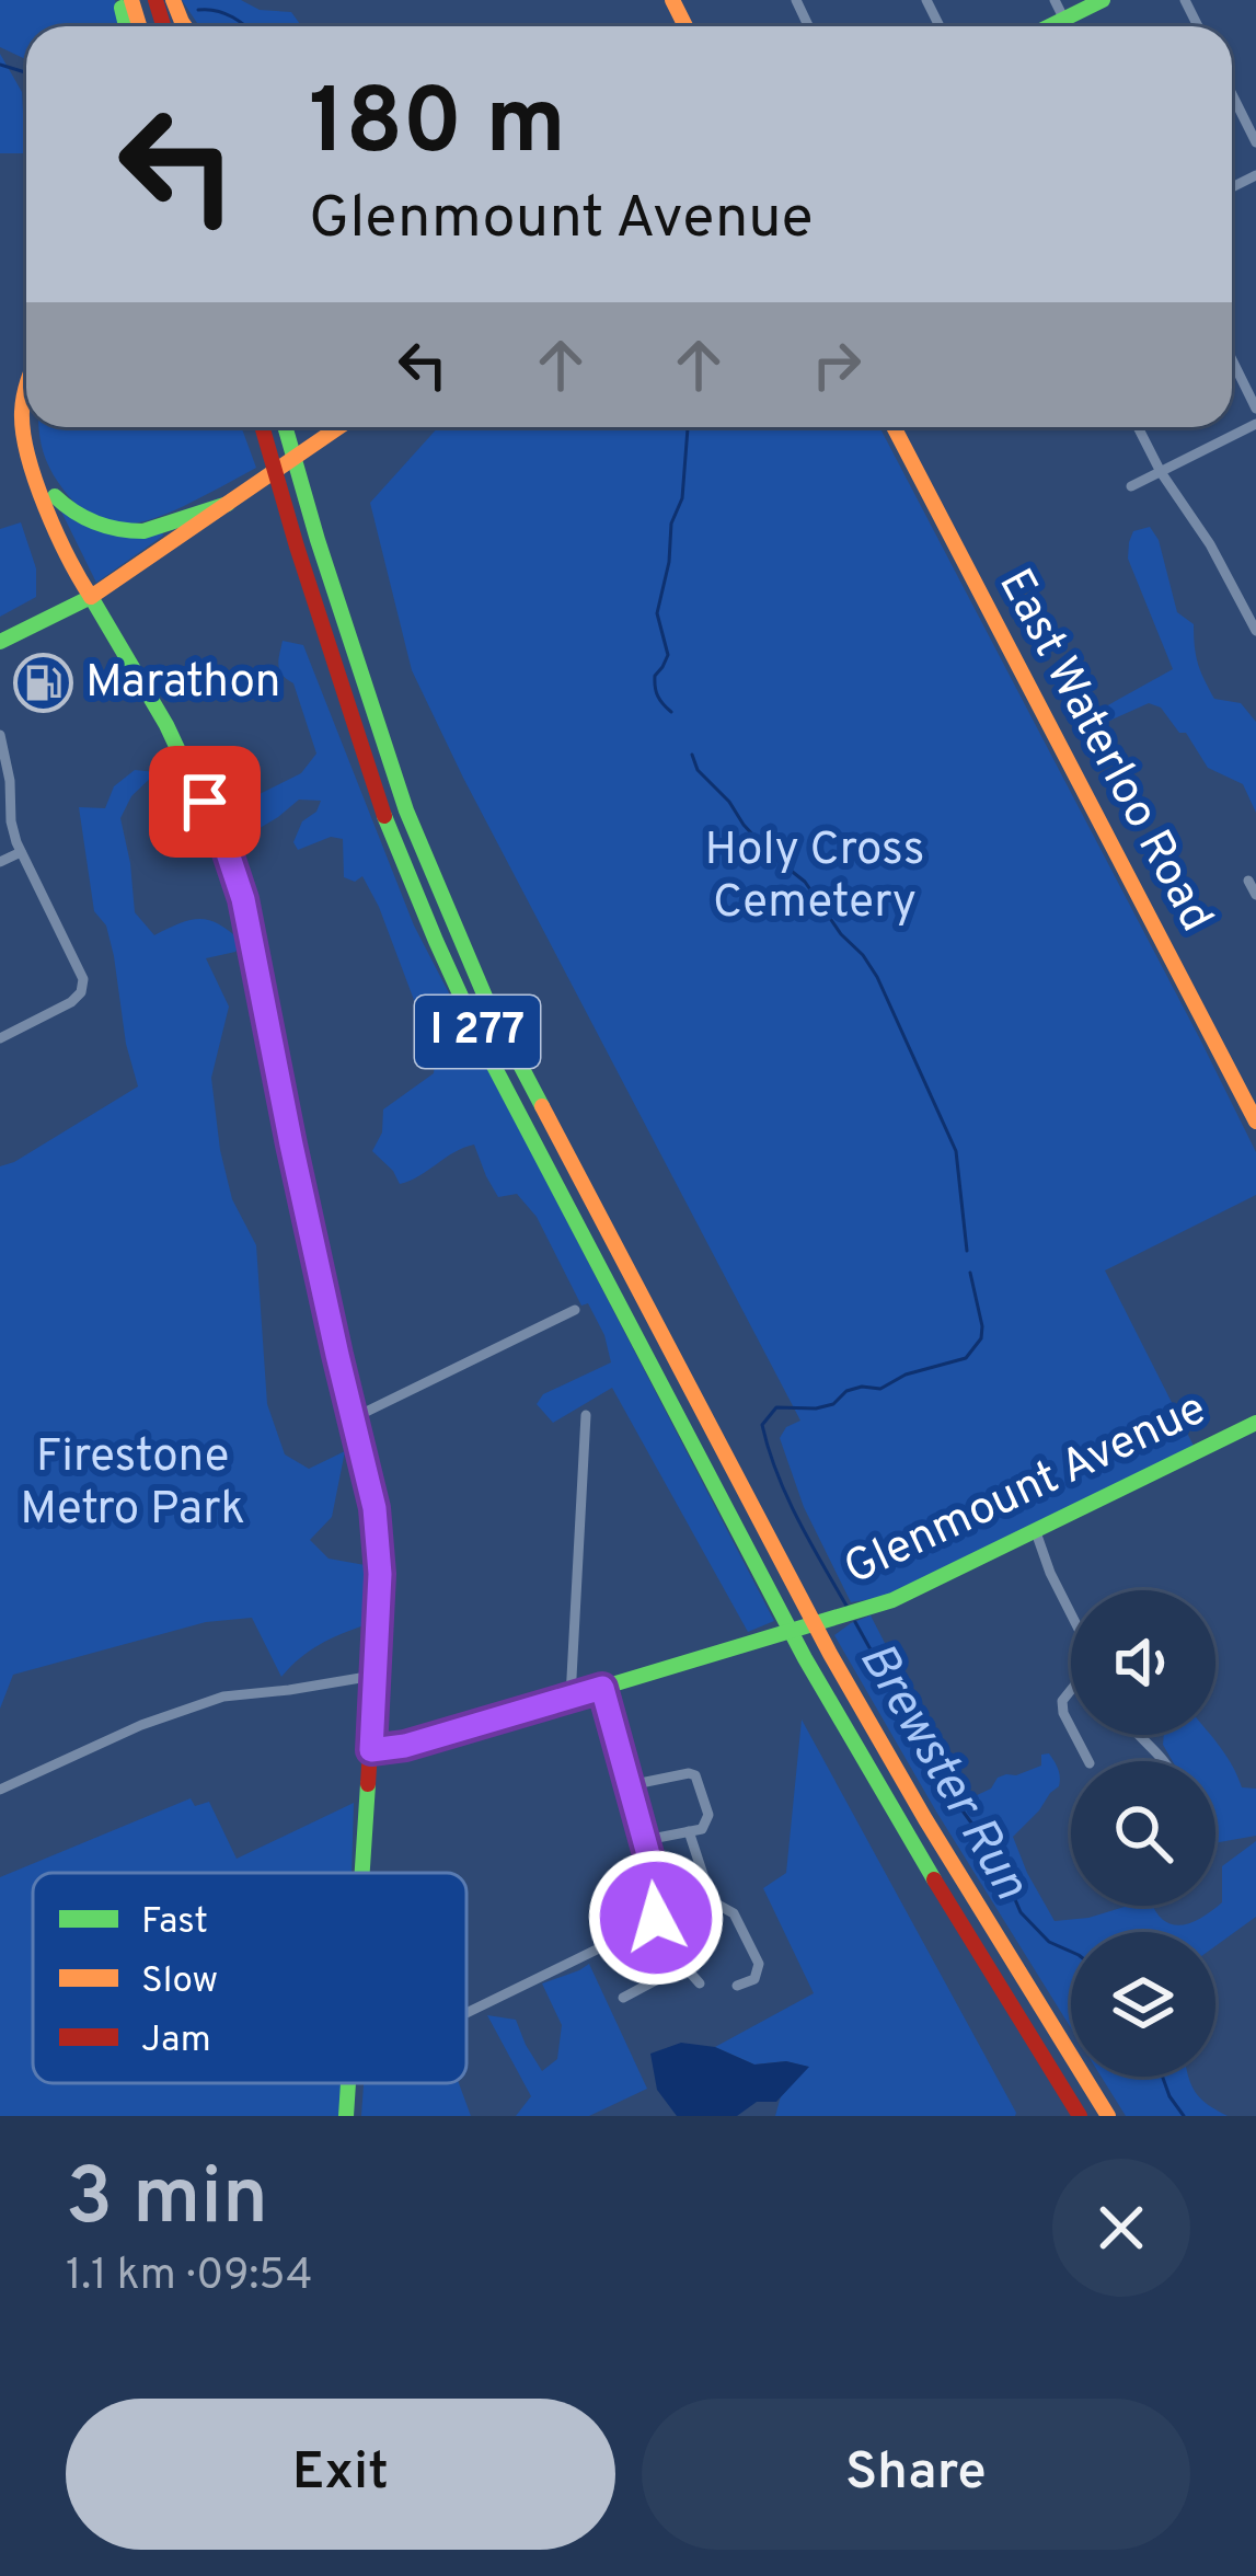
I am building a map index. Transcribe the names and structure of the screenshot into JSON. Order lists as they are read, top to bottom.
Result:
{
  "streets": {
    "main road": ["East Waterloo Road", "I 277", "Glenmount Avenue"]
  },
  "water": ["Brewster Run"],
  "parks": ["Holy Cross Cemetery", "Firestone Metro Park"],
  "places": {
    "fuel station": ["Marathon"]
  },
  "legend": ["Fast", "Slow", "Jam"],
  "page": {
    "turn": ["180 m", "Glenmount Avenue"],
    "heading": ["3 min", "1.1 km · 09:54"],
    "buttons": ["Exit", "Share"]
  }
}
